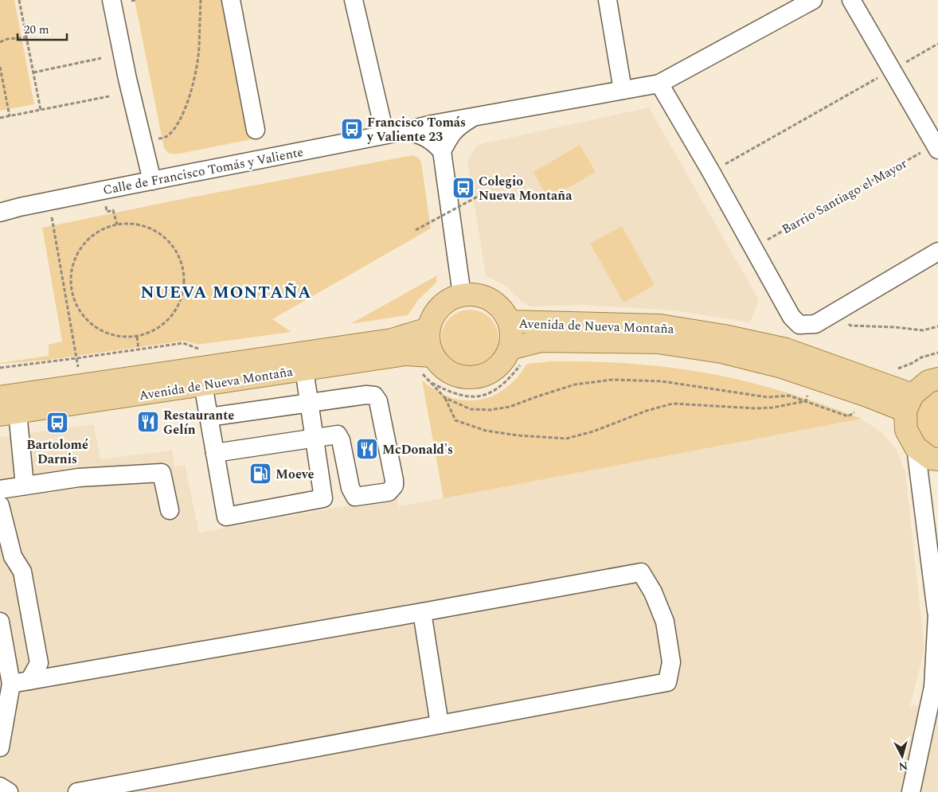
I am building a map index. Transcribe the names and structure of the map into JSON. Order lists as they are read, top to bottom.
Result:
{
  "streets": {
    "main road": ["Avenida de Nueva Montaña"],
    "street": ["Calle de Francisco Tomás y Valiente"],
    "path": ["Barrio Santiago el Mayor"]
  },
  "districts": ["NUEVA MONTAÑA"],
  "places": {
    "bus stop": ["Francisco Tomás y Valiente 23", "Colegio Nueva Montaña", "Bartolomé Darnis"],
    "restaurant": ["Restaurante Gelín", "McDonald's"],
    "fuel station": ["Moeve"]
  },
  "scale_bar": "20 m",
  "north": "bottom"
}
